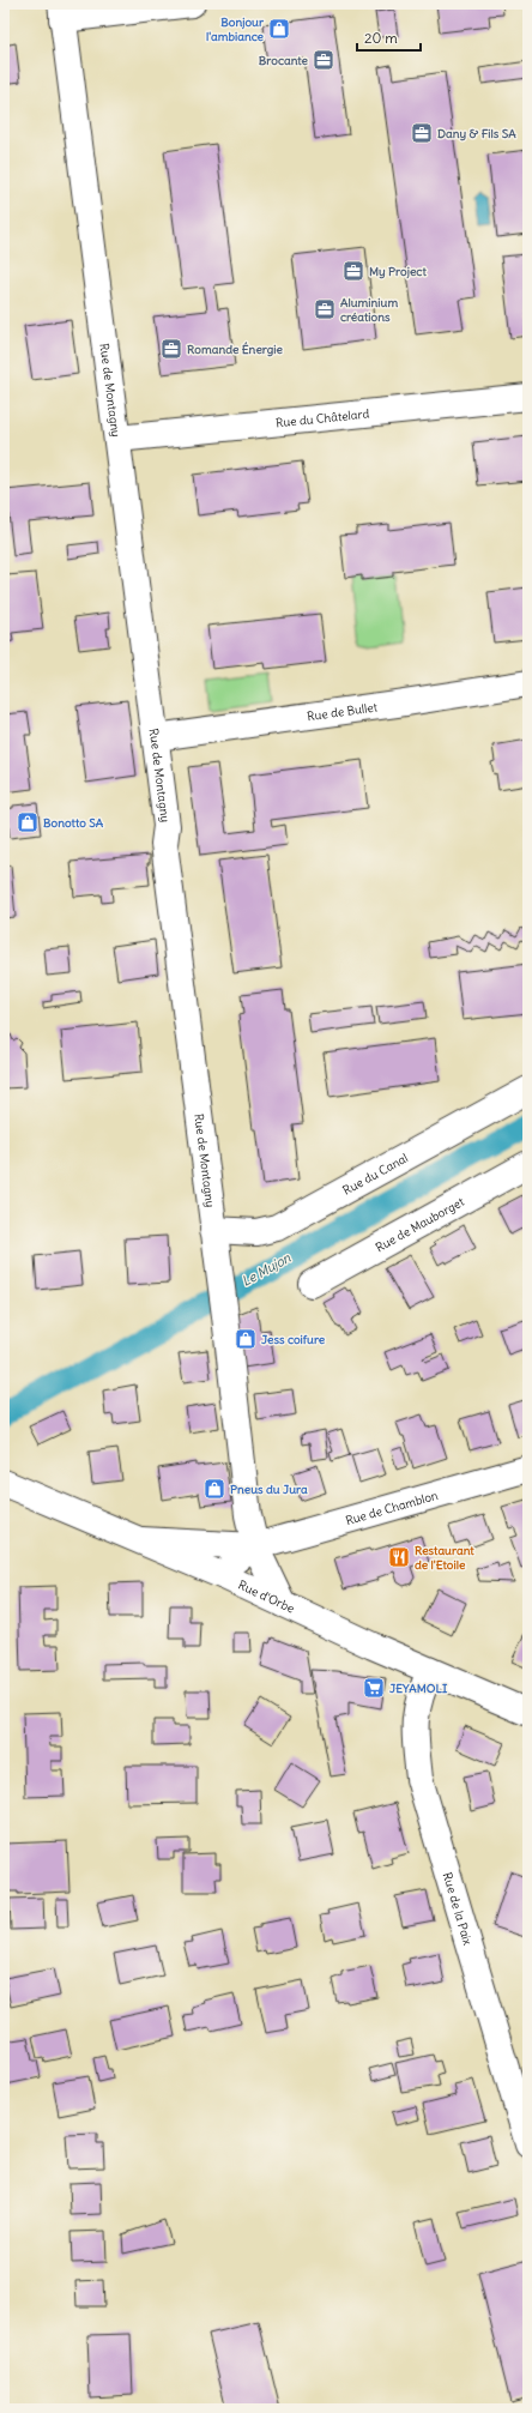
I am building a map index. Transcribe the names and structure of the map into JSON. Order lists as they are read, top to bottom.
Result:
{
  "streets": {
    "street": [
      "Rue de Montagny",
      "Rue du Châtelard",
      "Rue de Bullet",
      "Rue du Canal",
      "Rue de Mauborget",
      "Rue de Chamblon",
      "Rue d'Orbe",
      "Rue de la Paix"
    ]
  },
  "crossings": [
    ["Rue de Montagny", "Rue du Châtelard"],
    ["Rue de Montagny", "Rue de Bullet"],
    ["Rue de Montagny", "Rue du Canal"],
    ["Rue de Montagny", "Rue de Chamblon"],
    ["Rue de Chamblon", "Rue d'Orbe"],
    ["Rue d'Orbe", "Rue de la Paix"]
  ],
  "water": ["Le Mujon"],
  "places": {
    "shop": [
      "Bonjour l'ambiance",
      "Bonotto SA",
      "Jess coifure",
      "Pneus du Jura"
    ],
    "office": [
      "Brocante",
      "Dany & Fils SA",
      "My Project",
      "Aluminium créations",
      "Romande Énergie"
    ],
    "restaurant": ["Restaurant de l'Etoile"],
    "supermarket": ["JEYAMOLI"]
  },
  "scale_bar": "20 m"
}
